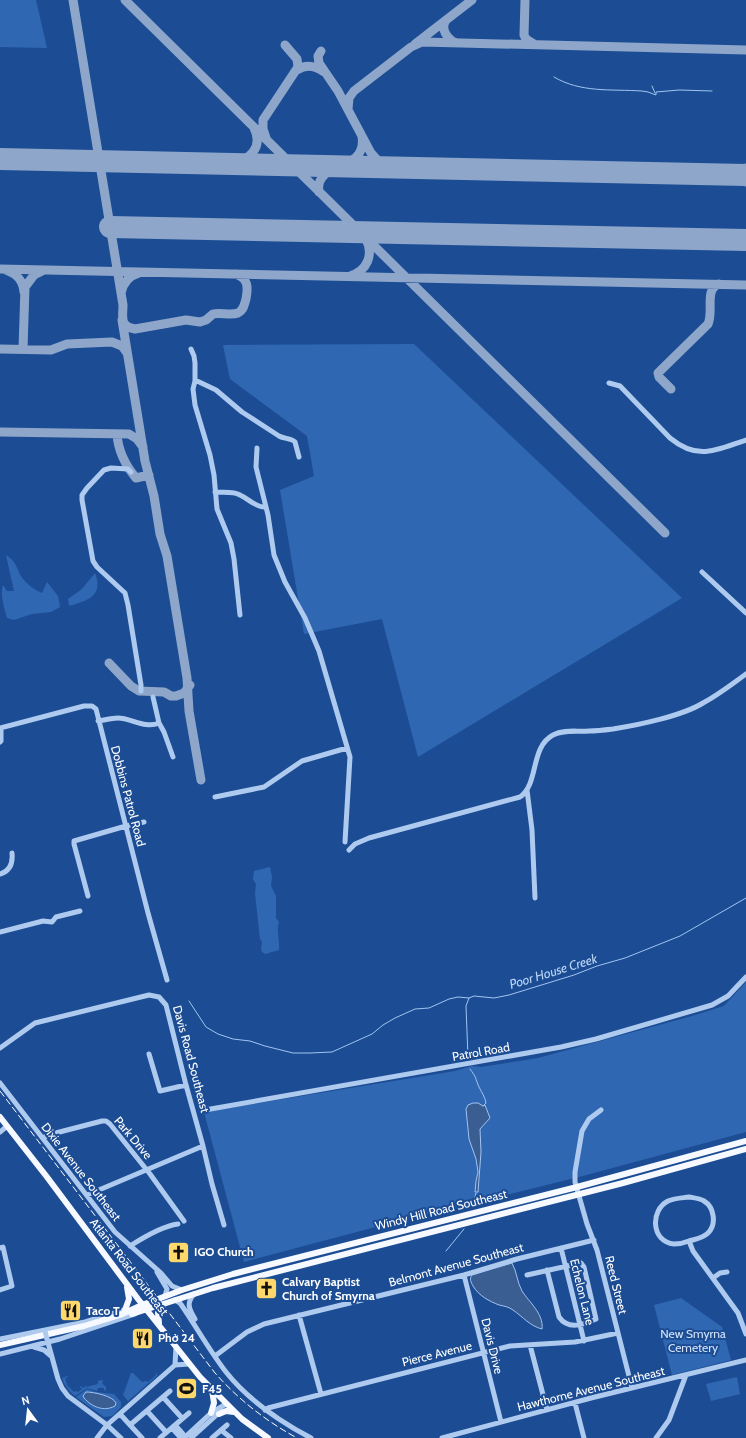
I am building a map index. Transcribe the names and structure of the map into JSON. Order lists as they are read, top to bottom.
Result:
{
  "streets": {
    "main road": ["Windy Hill Road Southeast", "Atlanta Road Southeast"],
    "street": [
      "Dobbins Patrol Road",
      "Patrol Road",
      "Davis Road Southeast",
      "Park Drive",
      "Dixie Avenue Southeast",
      "Belmont Avenue Southeast",
      "Reed Street",
      "Echelon Lane",
      "Davis Drive",
      "Pierce Avenue",
      "Hawthorne Avenue Southeast"
    ]
  },
  "crossings": [
    ["Park Drive", "Dixie Avenue Southeast"],
    ["Dixie Avenue Southeast", "Windy Hill Road Southeast"],
    ["Windy Hill Road Southeast", "Atlanta Road Southeast"],
    ["Windy Hill Road Southeast", "Reed Street"],
    ["Belmont Avenue Southeast", "Reed Street"],
    ["Belmont Avenue Southeast", "Echelon Lane"],
    ["Belmont Avenue Southeast", "Davis Drive"],
    ["Reed Street", "Pierce Avenue"],
    ["Reed Street", "Hawthorne Avenue Southeast"],
    ["Echelon Lane", "Pierce Avenue"],
    ["Davis Drive", "Pierce Avenue"],
    ["Davis Drive", "Hawthorne Avenue Southeast"]
  ],
  "water": ["Poor House Creek"],
  "parks": ["New Smyrna Cemetery"],
  "places": {
    "church": ["IGO Church", "Calvary Baptist Church of Smyrna"],
    "restaurant": ["Taco T", "Phở 24"],
    "sports": ["F45"]
  },
  "north": "top"
}
